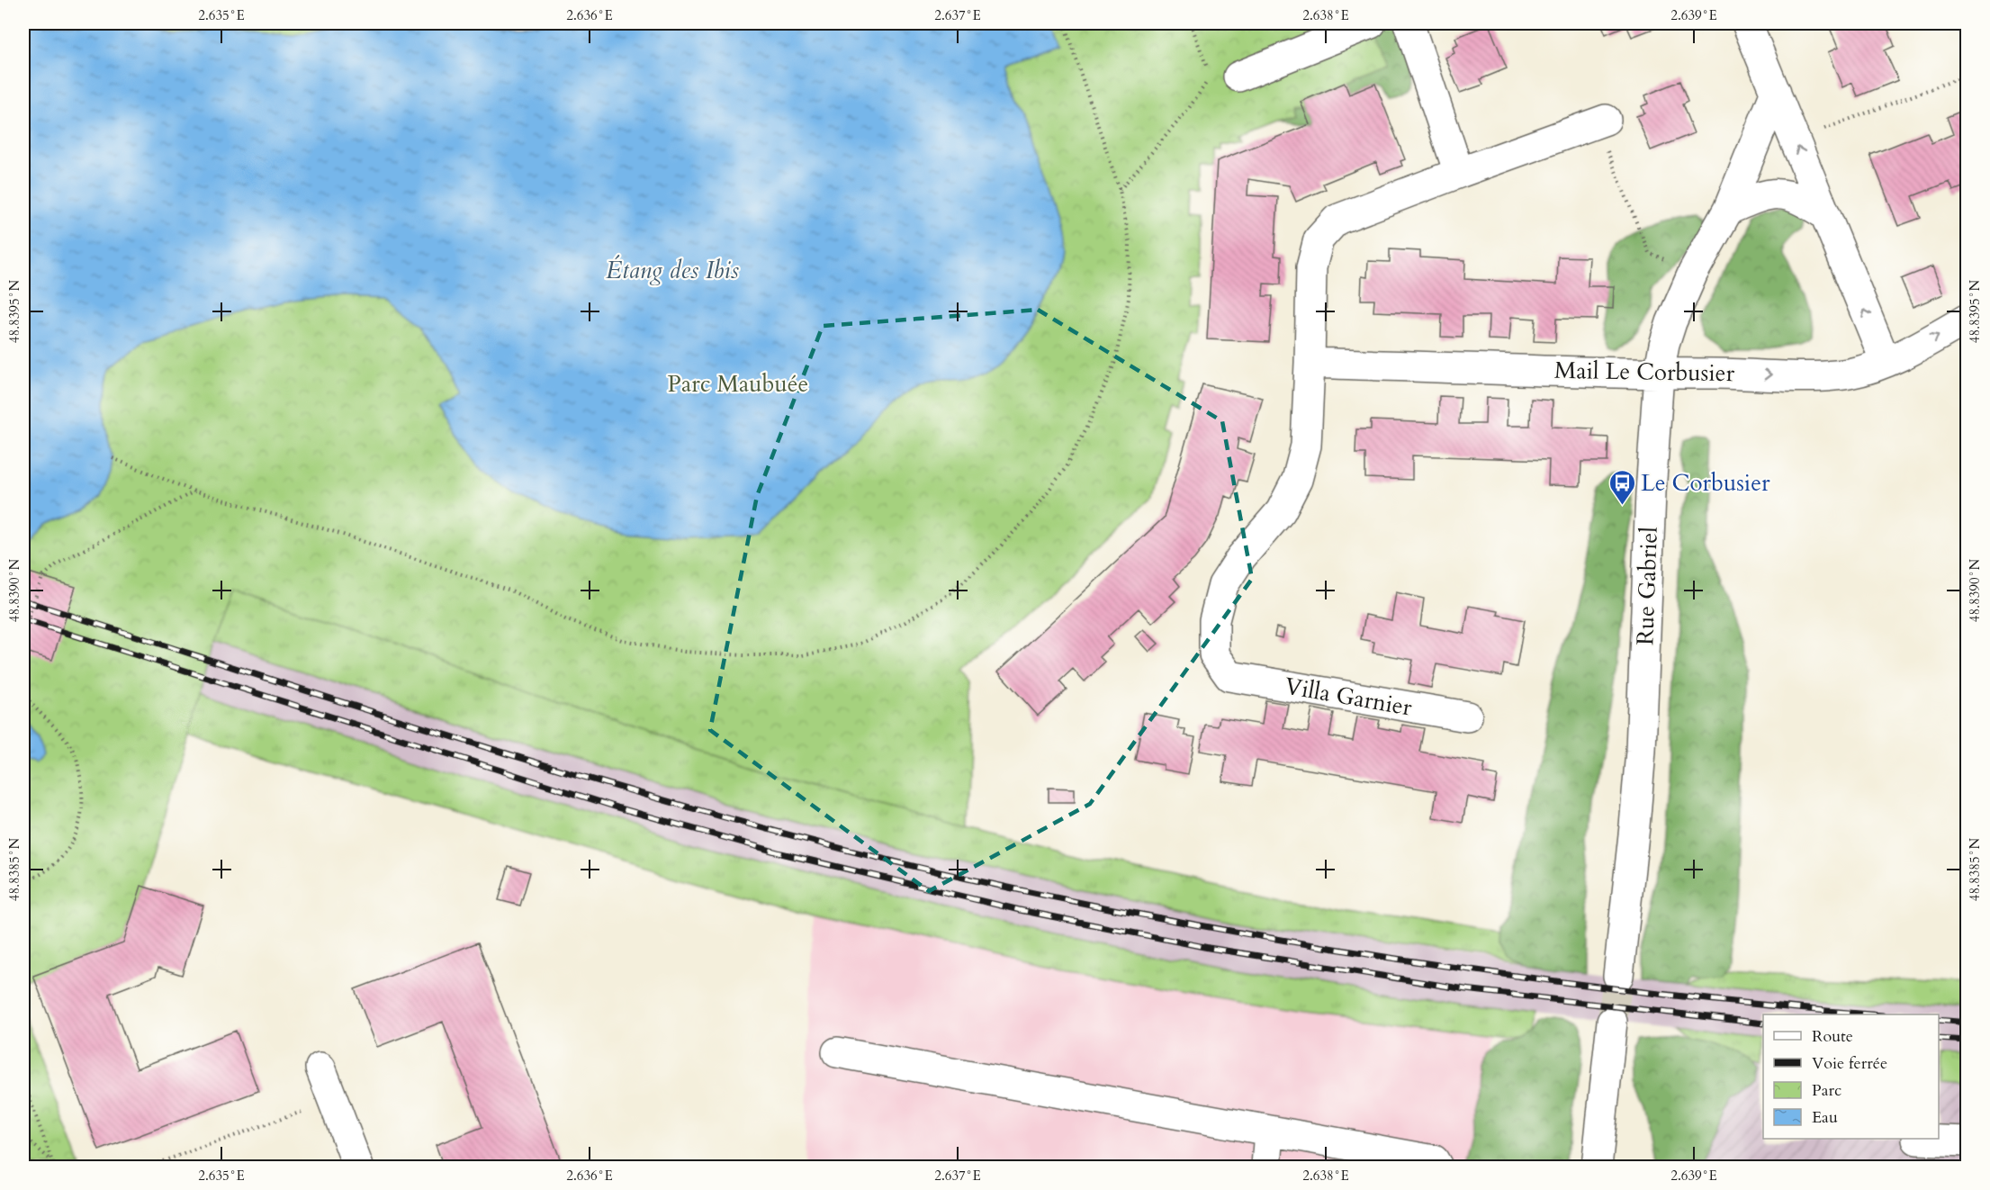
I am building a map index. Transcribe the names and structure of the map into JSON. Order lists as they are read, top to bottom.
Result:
{
  "streets": {
    "street": ["Mail Le Corbusier", "Rue Gabriel", "Villa Garnier"]
  },
  "crossings": [
    ["Mail Le Corbusier", "Rue Gabriel"],
    ["Mail Le Corbusier", "Villa Garnier"]
  ],
  "one_way": ["Mail Le Corbusier"],
  "water": ["Étang des Ibis"],
  "parks": ["Parc Maubuée"],
  "places": {
    "bus stop": ["Le Corbusier"]
  },
  "legend": [
    "Route",
    "Voie ferrée",
    "Parc",
    "Eau"
  ],
  "coordinates": [
    "2.635°E",
    "2.636°E",
    "2.637°E",
    "2.638°E",
    "2.639°E",
    "48.8395°N",
    "48.8390°N",
    "48.8385°N"
  ]
}
